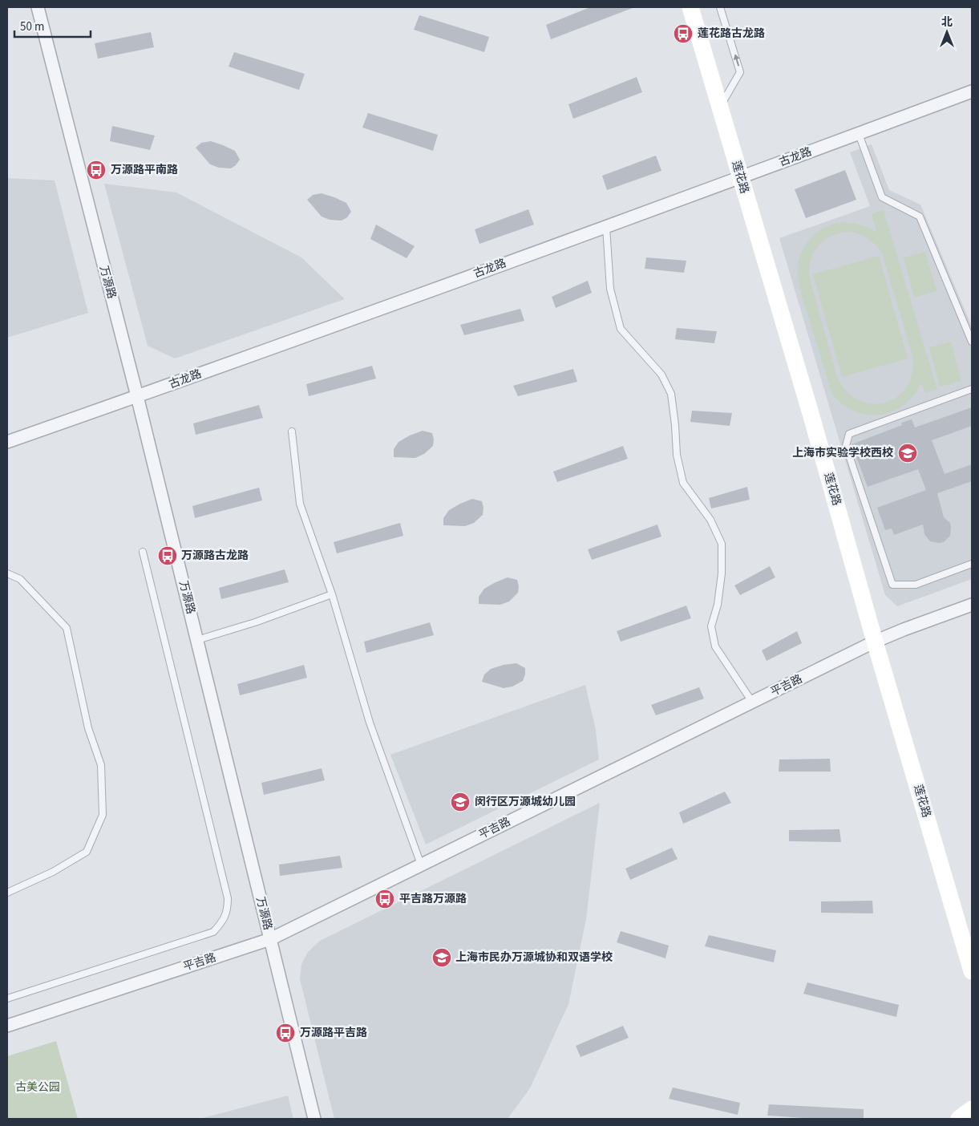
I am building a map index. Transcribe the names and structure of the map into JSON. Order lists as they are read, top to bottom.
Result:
{
  "streets": {
    "main road": ["莲花路"],
    "street": ["古龙路", "万源路", "平吉路"]
  },
  "crossings": [
    ["古龙路", "莲花路"],
    ["古龙路", "万源路"],
    ["莲花路", "平吉路"],
    ["万源路", "平吉路"]
  ],
  "parks": ["古美公园"],
  "places": {
    "bus stop": [
      "莲花路古龙路",
      "万源路平南路",
      "万源路古龙路",
      "平吉路万源路",
      "万源路平吉路"
    ],
    "school or university": ["上海市实验学校西校", "闵行区万源城幼儿园", "上海市民办万源城协和双语学校"]
  },
  "scale_bar": "50 m",
  "north": "top"
}
